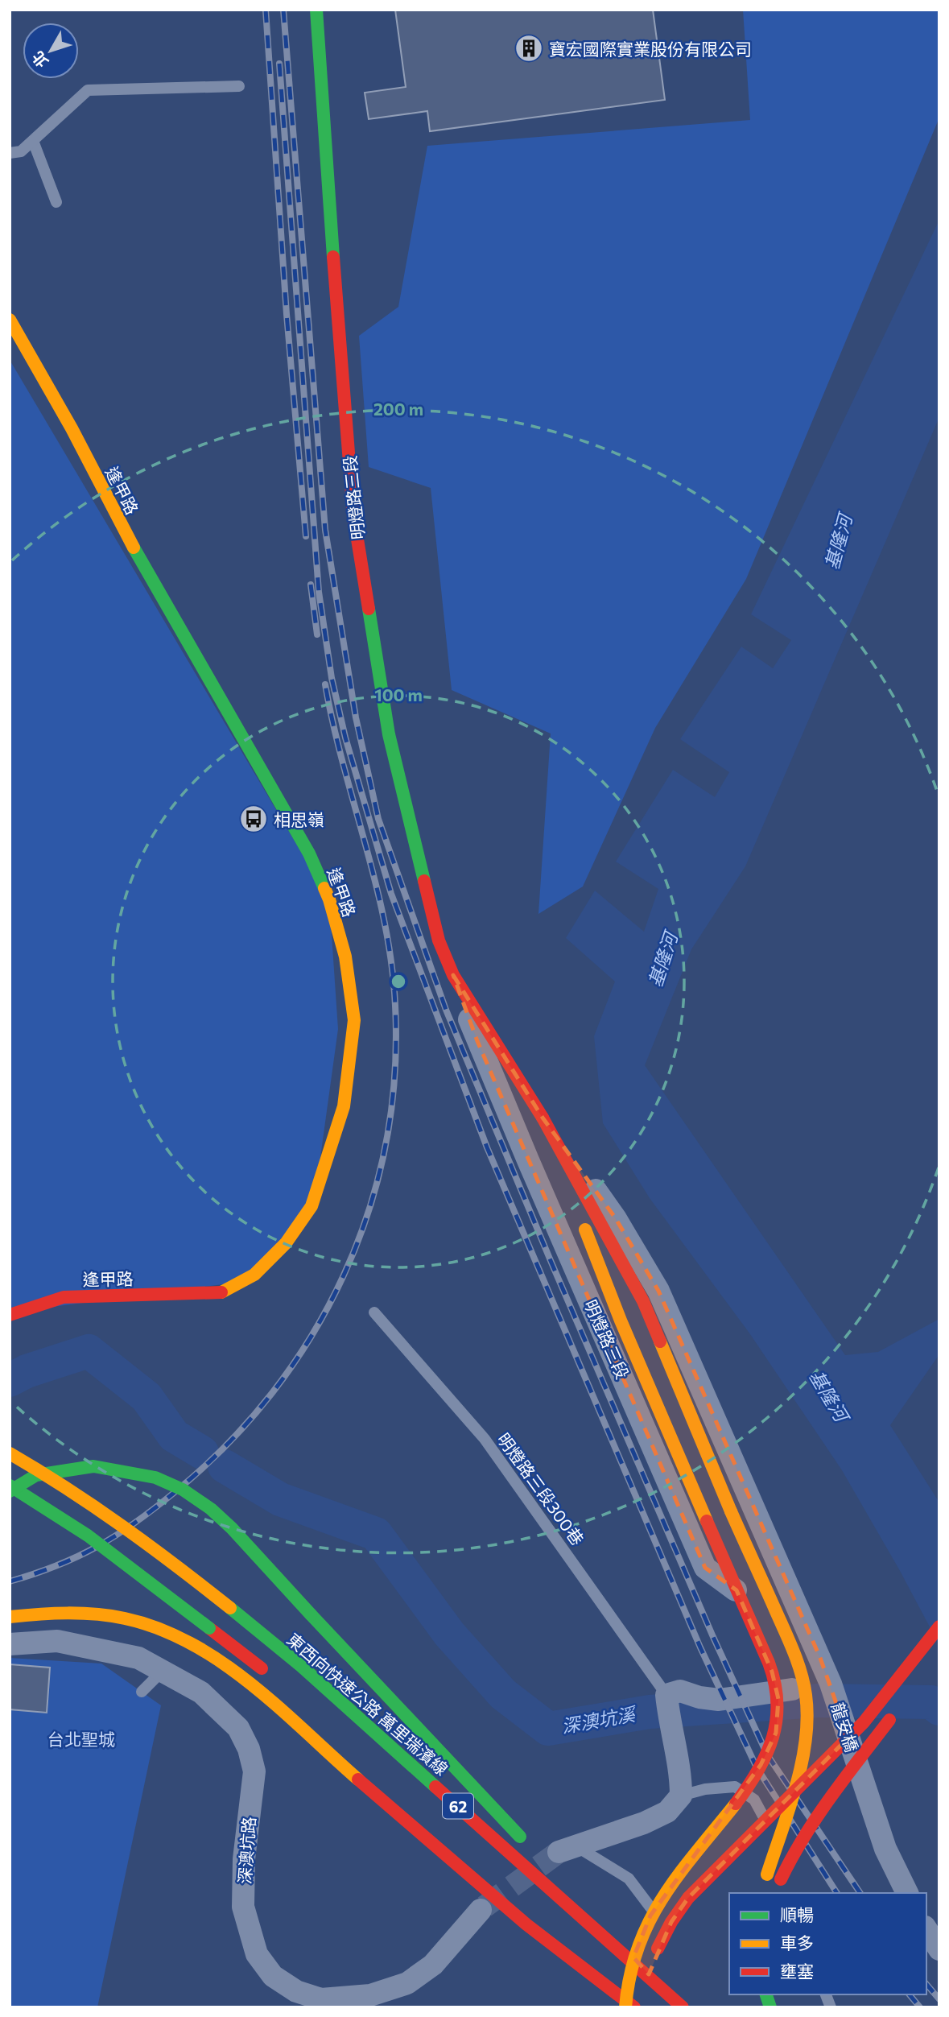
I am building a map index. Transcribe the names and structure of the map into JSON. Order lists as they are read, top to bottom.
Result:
{
  "streets": {
    "main road": [
      "逢甲路",
      "明燈路三段",
      "東西向快速公路 萬里瑞濱線",
      "62"
    ],
    "street": ["龍安橋", "深澳坑路"],
    "lane": ["明燈路三段300巷"]
  },
  "crossings": [
    ["明燈路三段", "龍安橋"]
  ],
  "water": ["基隆河", "深澳坑溪"],
  "parks": ["台北聖城"],
  "places": {
    "building": ["寶宏國際實業股份有限公司"],
    "bus stop": ["相思嶺"]
  },
  "legend": ["順暢", "車多", "壅塞"],
  "north": "bottom left",
  "rings": ["200 m", "100 m"]
}
